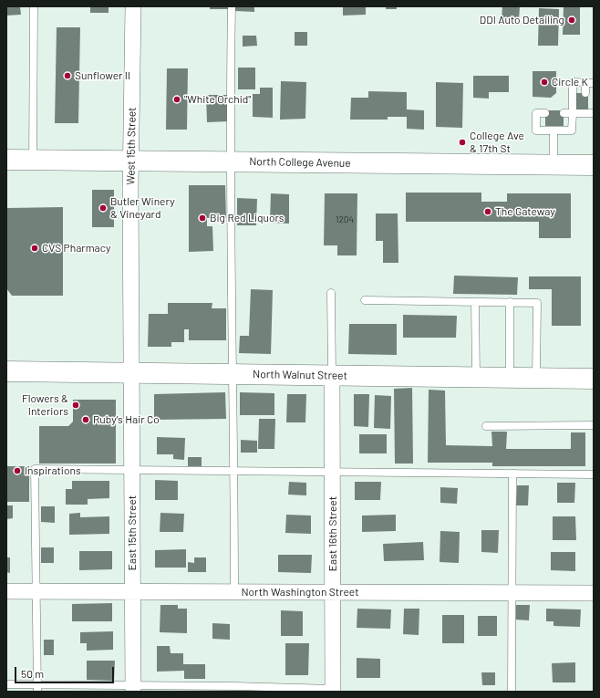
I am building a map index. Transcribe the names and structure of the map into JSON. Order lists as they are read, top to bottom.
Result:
{
  "streets": {
    "main road": ["North College Avenue", "North Walnut Street"],
    "street": [
      "West 15th Street",
      "East 15th Street",
      "East 16th Street",
      "North Washington Street"
    ]
  },
  "crossings": [
    ["West 15th Street", "North College Avenue"],
    ["West 15th Street", "North Walnut Street"],
    ["West 15th Street", "East 15th Street"],
    ["North Walnut Street", "East 15th Street"],
    ["North Walnut Street", "East 16th Street"],
    ["East 15th Street", "North Washington Street"],
    ["East 16th Street", "North Washington Street"]
  ],
  "places": [
    "DDI Auto Detailing",
    "Sunflower II",
    "Circle K",
    "\"White Orchid\"",
    "College Ave & 17th St",
    "Butler Winery & Vineyard",
    "The Gateway",
    "Big Red Liquors",
    "CVS Pharmacy",
    "Flowers & Interiors",
    "Ruby's Hair Co",
    "Inspirations"
  ],
  "house_numbers": ["1204"],
  "scale_bar": "50 m"
}
